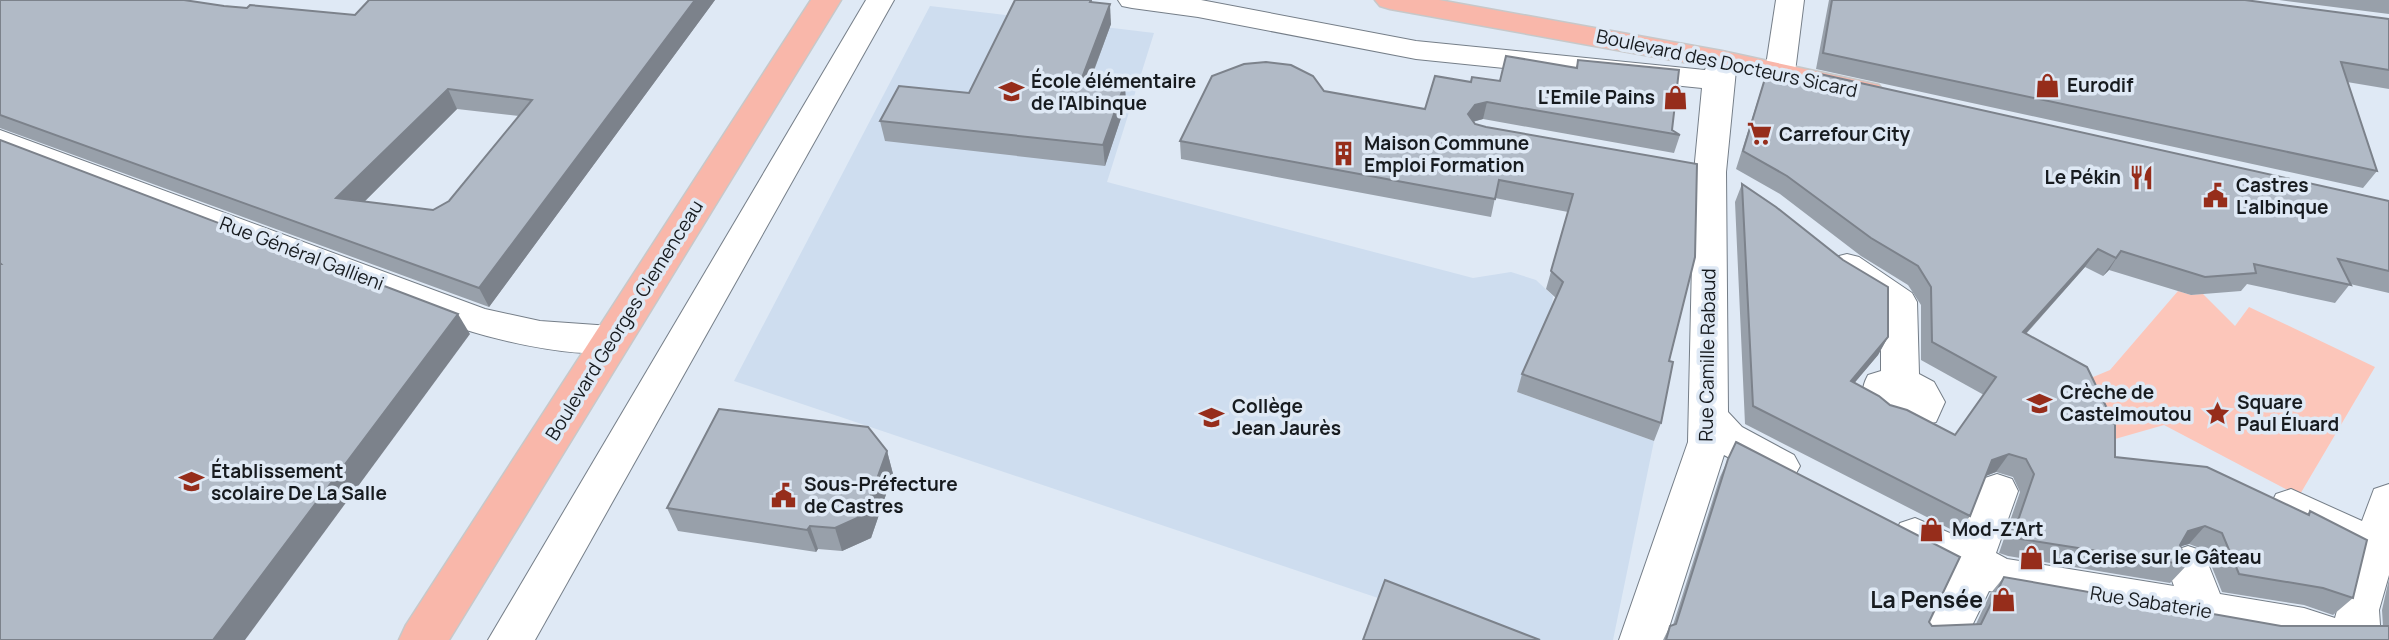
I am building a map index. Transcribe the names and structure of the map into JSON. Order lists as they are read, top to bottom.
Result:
{
  "streets": {
    "main road": ["Boulevard des Docteurs Sicard", "Boulevard Georges Clemenceau"],
    "street": ["Rue Général Gallieni", "Rue Camille Rabaud", "Rue Sabaterie"]
  },
  "crossings": [
    ["Boulevard des Docteurs Sicard", "Rue Camille Rabaud"],
    ["Rue Général Gallieni", "Boulevard Georges Clemenceau"]
  ],
  "places": {
    "shop": [
      "Eurodif",
      "L'Emile Pains",
      "Mod-Z'Art",
      "La Cerise sur le Gâteau",
      "La Pensée"
    ],
    "school or university": [
      "École élémentaire de l'Albinque",
      "Crèche de Castelmoutou",
      "Collège Jean Jaurès",
      "Établissement scolaire De La Salle"
    ],
    "supermarket": ["Carrefour City"],
    "building": ["Maison Commune Emploi Formation"],
    "restaurant": ["Le Pékin"],
    "public building": ["Castres L'albinque", "Sous-Préfecture de Castres"],
    "place": ["Square Paul Éluard"]
  }
}
